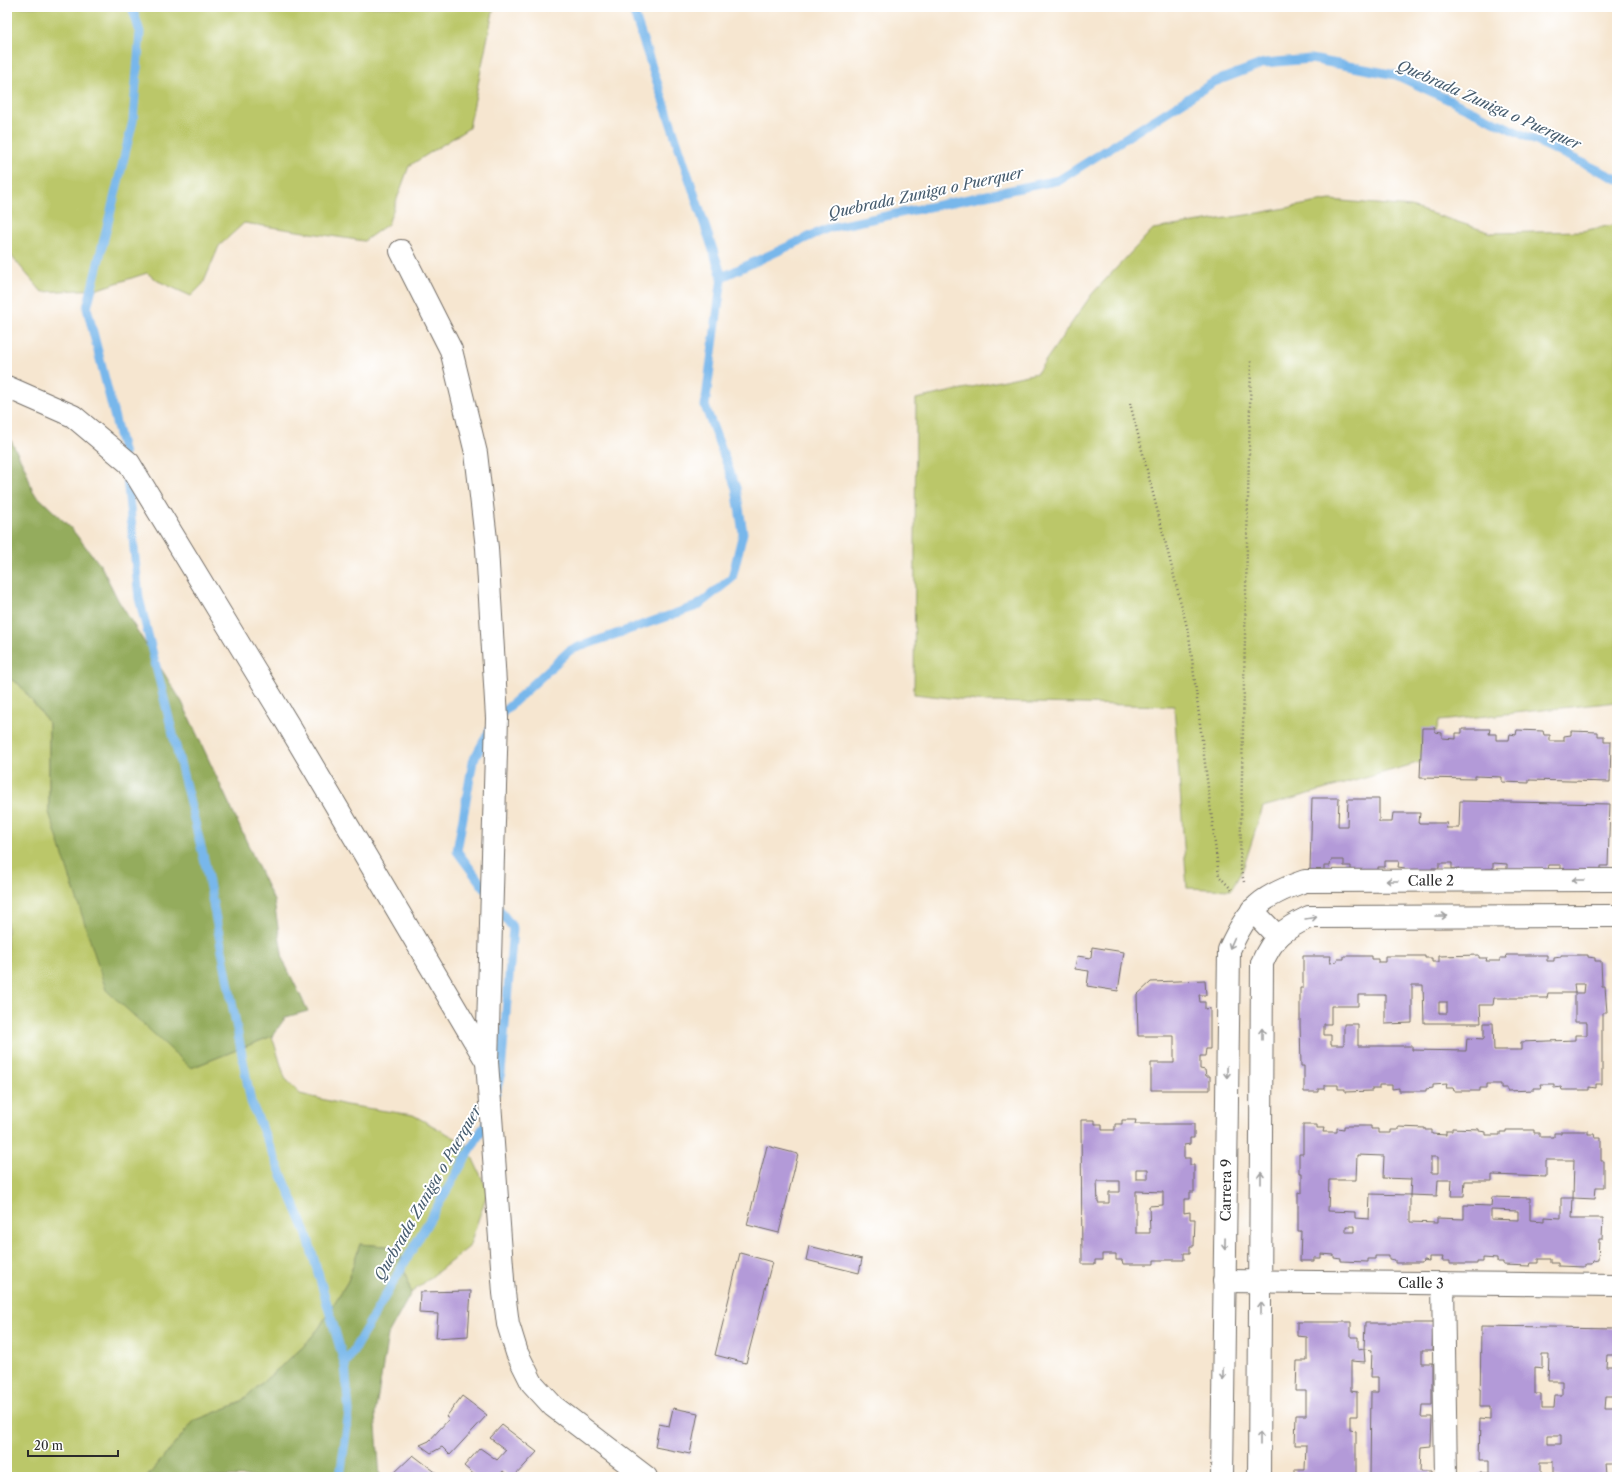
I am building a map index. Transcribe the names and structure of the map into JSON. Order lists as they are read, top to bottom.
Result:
{
  "streets": {
    "street": ["Calle 2", "Carrera 9", "Calle 3"]
  },
  "crossings": [
    ["Calle 2", "Carrera 9"],
    ["Carrera 9", "Calle 3"]
  ],
  "water": ["Quebrada Zuniga o Puerquer"],
  "scale_bar": "20 m"
}
